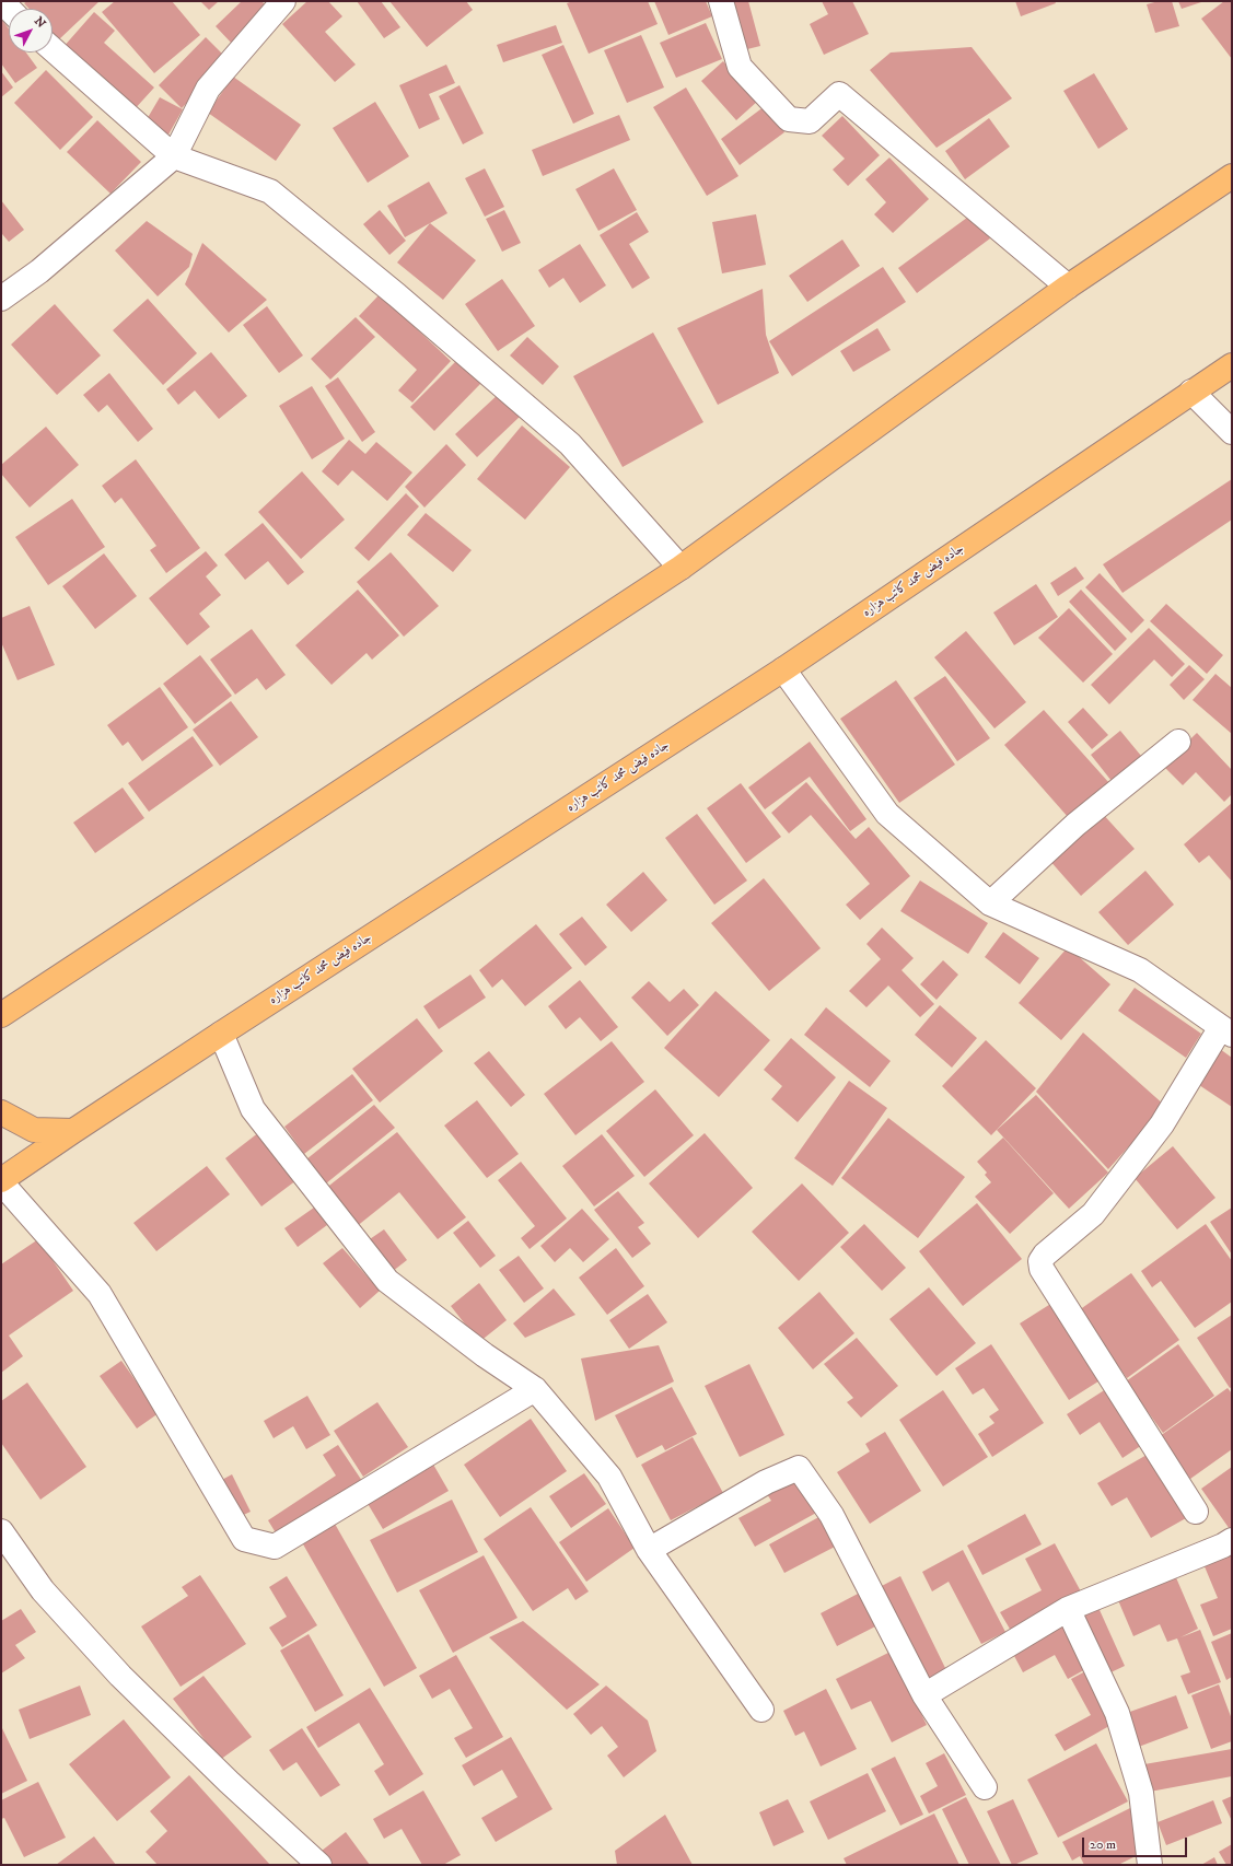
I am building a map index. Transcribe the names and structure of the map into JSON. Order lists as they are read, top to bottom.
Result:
{
  "streets": {
    "main road": ["جاده فیض محمد کاتب هزاره"]
  },
  "scale_bar": "20 m",
  "north": "top right"
}
